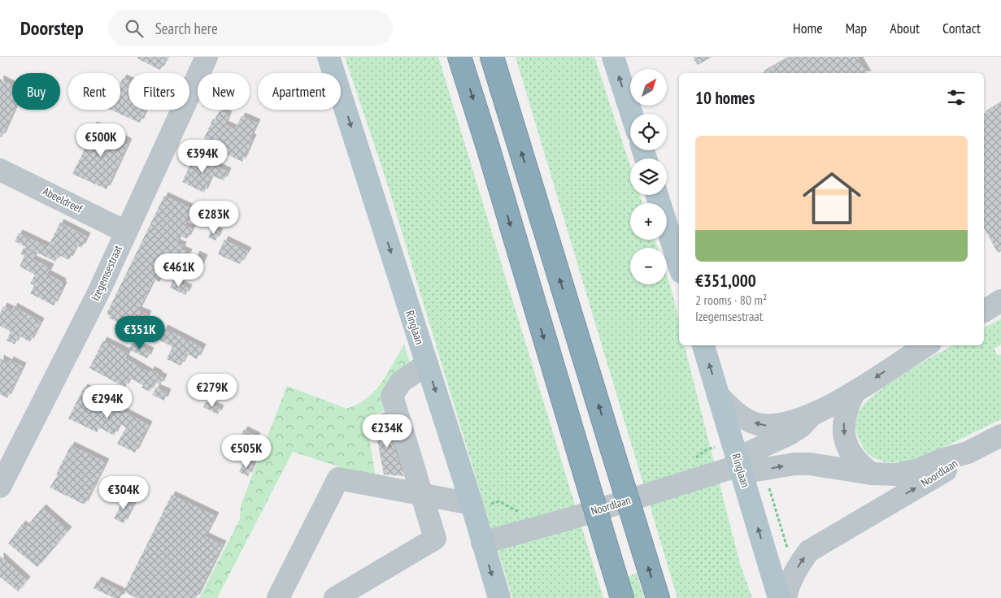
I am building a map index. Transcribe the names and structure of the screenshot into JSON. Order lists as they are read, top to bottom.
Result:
{
  "streets": {
    "main road": ["Ringlaan"],
    "street": ["Abeeldreef", "Izegemsestraat", "Noordlaan"]
  },
  "crossings": [
    ["Abeeldreef", "Izegemsestraat"],
    ["Ringlaan", "Noordlaan"]
  ],
  "north": "top right",
  "page": {
    "header": "Doorstep",
    "search": "Search here",
    "nav": [
      "Home",
      "Map",
      "About",
      "Contact"
    ],
    "map_buttons": ["+", "−"],
    "chip": [
      "Buy",
      "Rent",
      "Filters",
      "New",
      "Apartment"
    ],
    "heading": "10 homes",
    "list": [
      {
        "name": "€351,000",
        "note": "2 rooms · 80 m² · Izegemsestraat"
      }
    ],
    "price": [
      "€500K",
      "€394K",
      "€283K",
      "€461K",
      "€351K",
      "€279K",
      "€294K",
      "€234K",
      "€505K",
      "€304K"
    ]
  }
}
